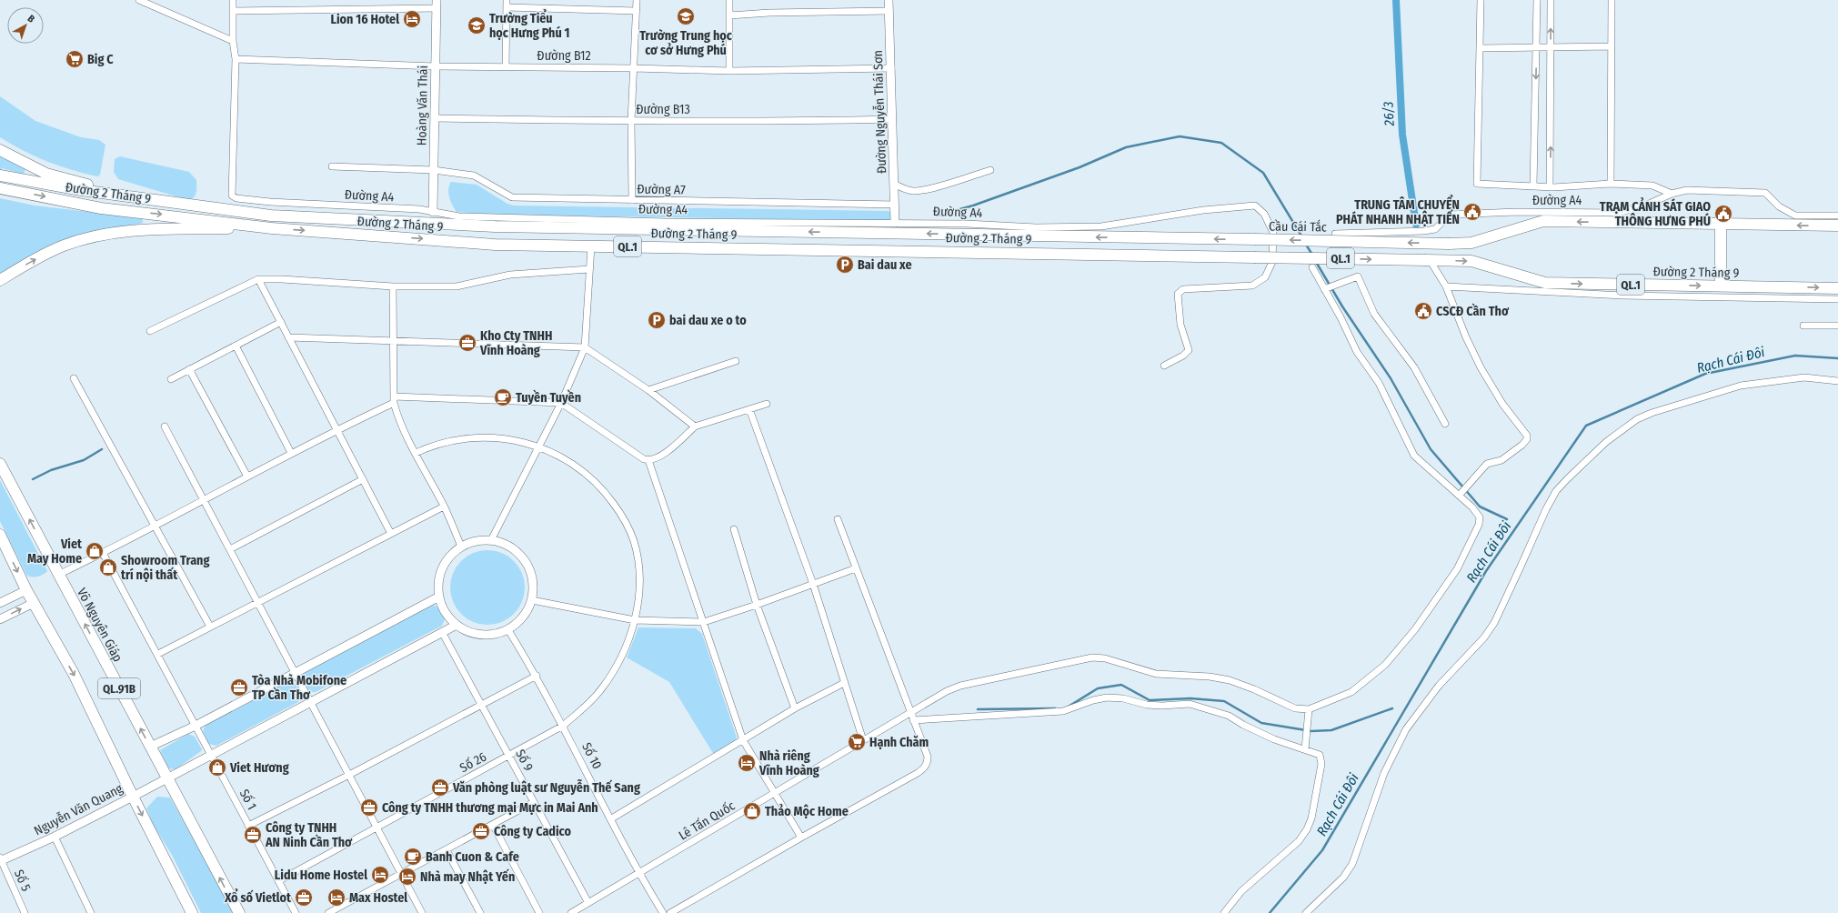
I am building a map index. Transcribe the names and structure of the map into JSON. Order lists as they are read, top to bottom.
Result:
{
  "streets": {
    "highway": [
      "Đường 2 Tháng 9",
      "Cầu Cái Tắc",
      "QL.1",
      "Võ Nguyên Giáp",
      "QL.91B"
    ],
    "street": [
      "Đường B12",
      "Hoàng Văn Thái",
      "Đường B13",
      "Đường Nguyễn Thái Sơn",
      "Đường A7",
      "Đường A4",
      "Số 10",
      "Số 9",
      "Số 26",
      "Số 1",
      "Nguyễn Văn Quang",
      "Lê Tấn Quốc",
      "Số 5"
    ]
  },
  "crossings": [
    ["Đường B12", "Hoàng Văn Thái"],
    ["Đường B12", "Đường Nguyễn Thái Sơn"],
    ["Đường B12", "Đường A4"],
    ["Hoàng Văn Thái", "Đường B13"],
    ["Hoàng Văn Thái", "Đường A7"],
    ["Hoàng Văn Thái", "Đường A4"],
    ["Đường B13", "Đường Nguyễn Thái Sơn"],
    ["Đường Nguyễn Thái Sơn", "Đường A7"],
    ["Đường Nguyễn Thái Sơn", "Đường A4"],
    ["Đường 2 Tháng 9", "Cầu Cái Tắc"],
    ["Cầu Cái Tắc", "QL.1"],
    ["Võ Nguyên Giáp", "Nguyễn Văn Quang"],
    ["QL.91B", "Nguyễn Văn Quang"],
    ["Số 10", "Số 26"],
    ["Số 10", "Nguyễn Văn Quang"],
    ["Số 10", "Lê Tấn Quốc"],
    ["Số 9", "Số 26"],
    ["Số 9", "Nguyễn Văn Quang"],
    ["Số 9", "Lê Tấn Quốc"],
    ["Số 26", "Số 1"],
    ["Số 1", "Nguyễn Văn Quang"],
    ["Nguyễn Văn Quang", "Số 5"]
  ],
  "one_way": ["Cầu Cái Tắc"],
  "water": ["26/3", "Rạch Cái Đôi"],
  "places": {
    "school or university": ["Trường Trung học cơ sở Hưng Phú", "Trường Tiểu học Hưng Phú 1"],
    "hotel": [
      "Lion 16 Hotel",
      "Nhà riêng Vĩnh Hoàng",
      "Lidu Home Hostel",
      "Nhà may Nhật Yến",
      "Max Hostel"
    ],
    "supermarket": ["Big C", "Hạnh Chăm"],
    "public building": ["TRUNG TÂM CHUYỂN PHÁT NHANH NHẬT TIẾN", "TRẠM CẢNH SÁT GIAO THÔNG HƯNG PHÚ", "CSCĐ Cần Thơ"],
    "parking": ["Bai dau xe", "bai dau xe o to"],
    "office": [
      "Kho Cty TNHH Vĩnh Hoàng",
      "Tòa Nhà Mobifone TP Cần Thơ",
      "Văn phòng luật sư Nguyễn Thế Sang",
      "Công ty TNHH thương mại Mực in Mai Anh",
      "Công ty Cadico",
      "Công ty TNHH AN Ninh Cần Thơ",
      "Xổ số Vietlot"
    ],
    "cafe": ["Tuyền Tuyền", "Banh Cuon & Cafe"],
    "shop": [
      "Viet May Home",
      "Showroom Trang trí nội thất",
      "Viet Hương",
      "Thảo Mộc Home"
    ]
  },
  "north": "top right"
}
